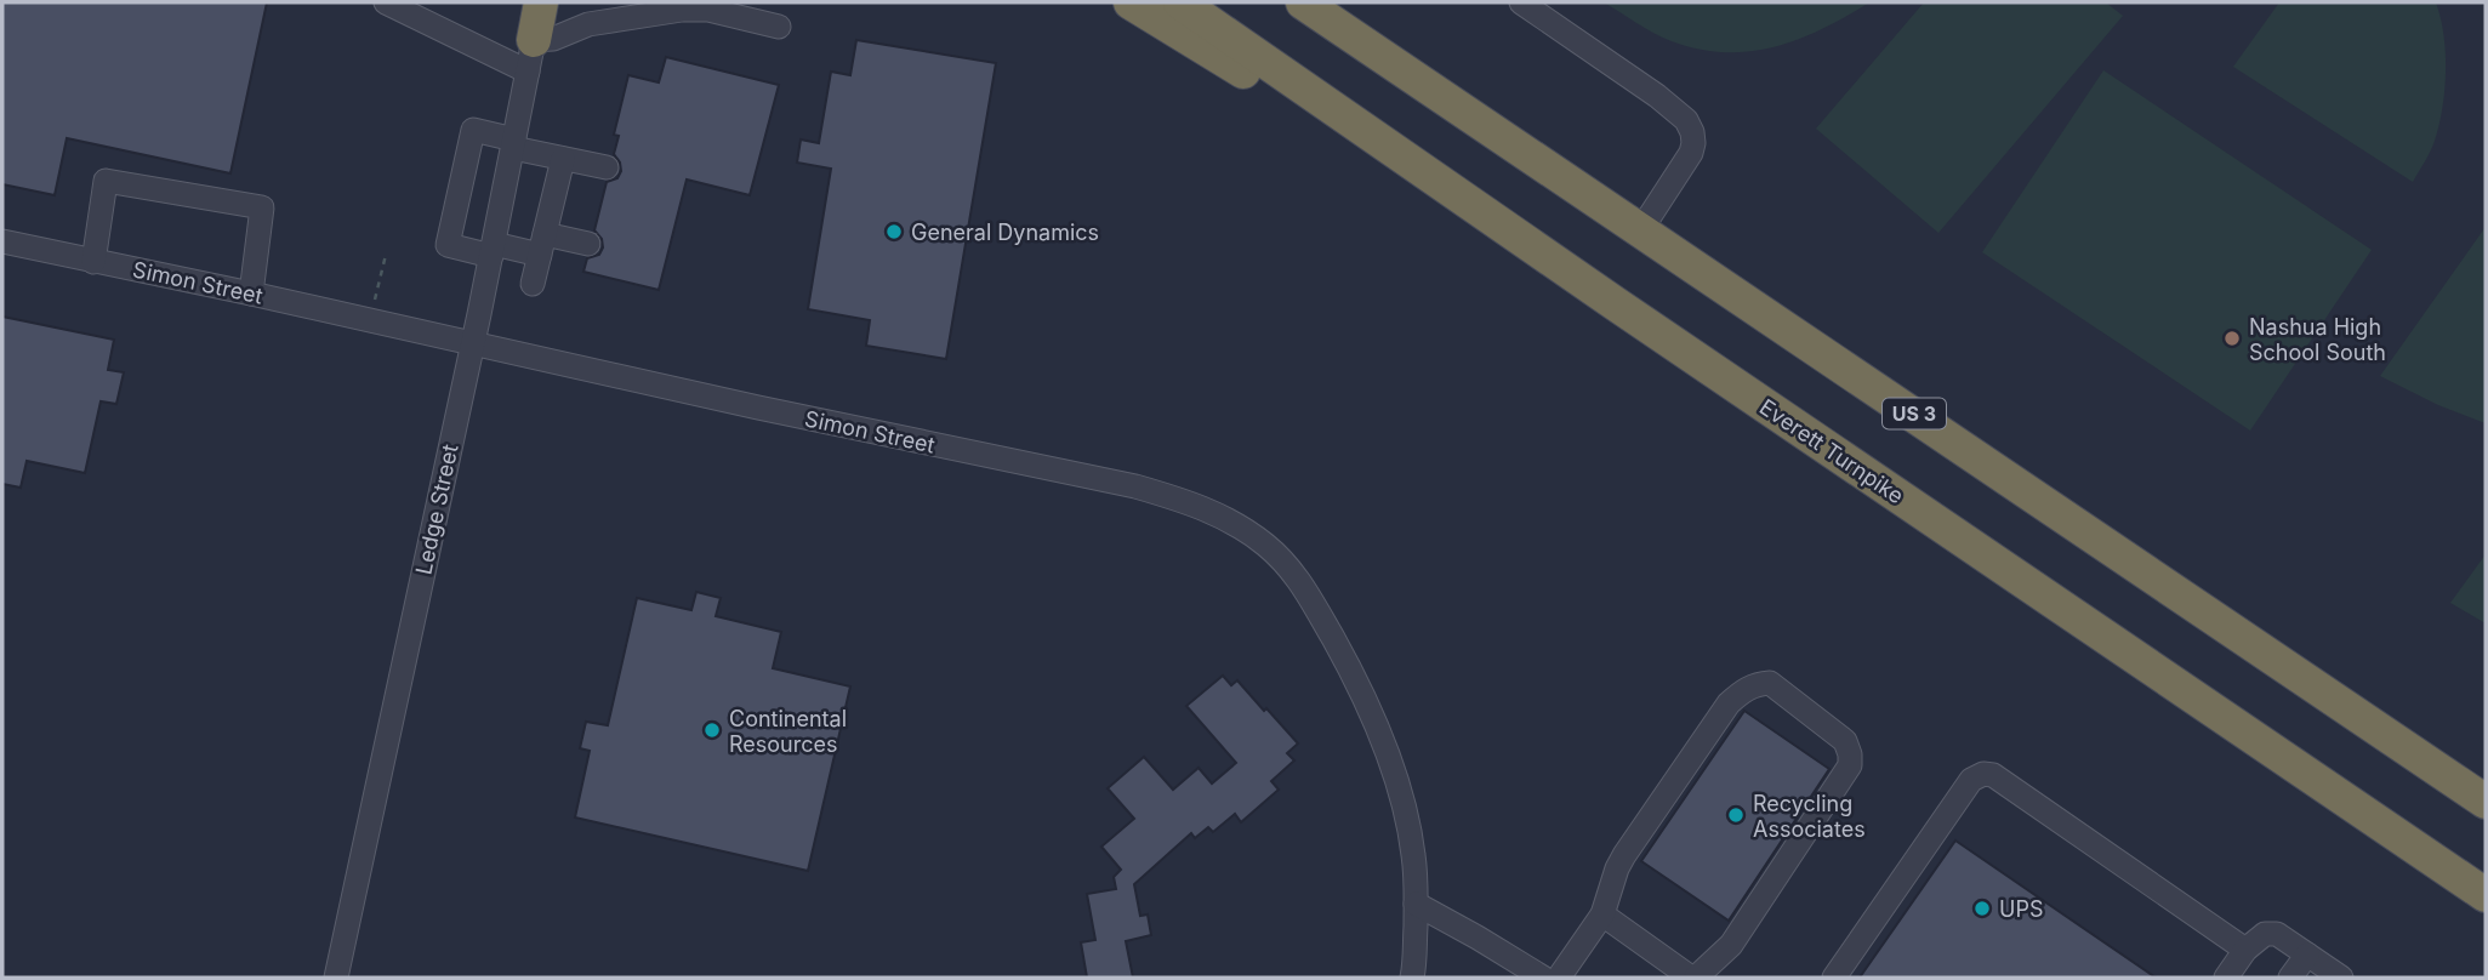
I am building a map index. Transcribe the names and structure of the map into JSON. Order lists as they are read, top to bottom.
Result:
{
  "streets": {
    "highway": ["US 3", "Everett Turnpike"],
    "street": ["Simon Street", "Ledge Street"]
  },
  "crossings": [
    ["Simon Street", "Ledge Street"]
  ],
  "places": [
    "General Dynamics",
    "Nashua High School South",
    "Continental Resources",
    "Recycling Associates",
    "UPS"
  ]
}
